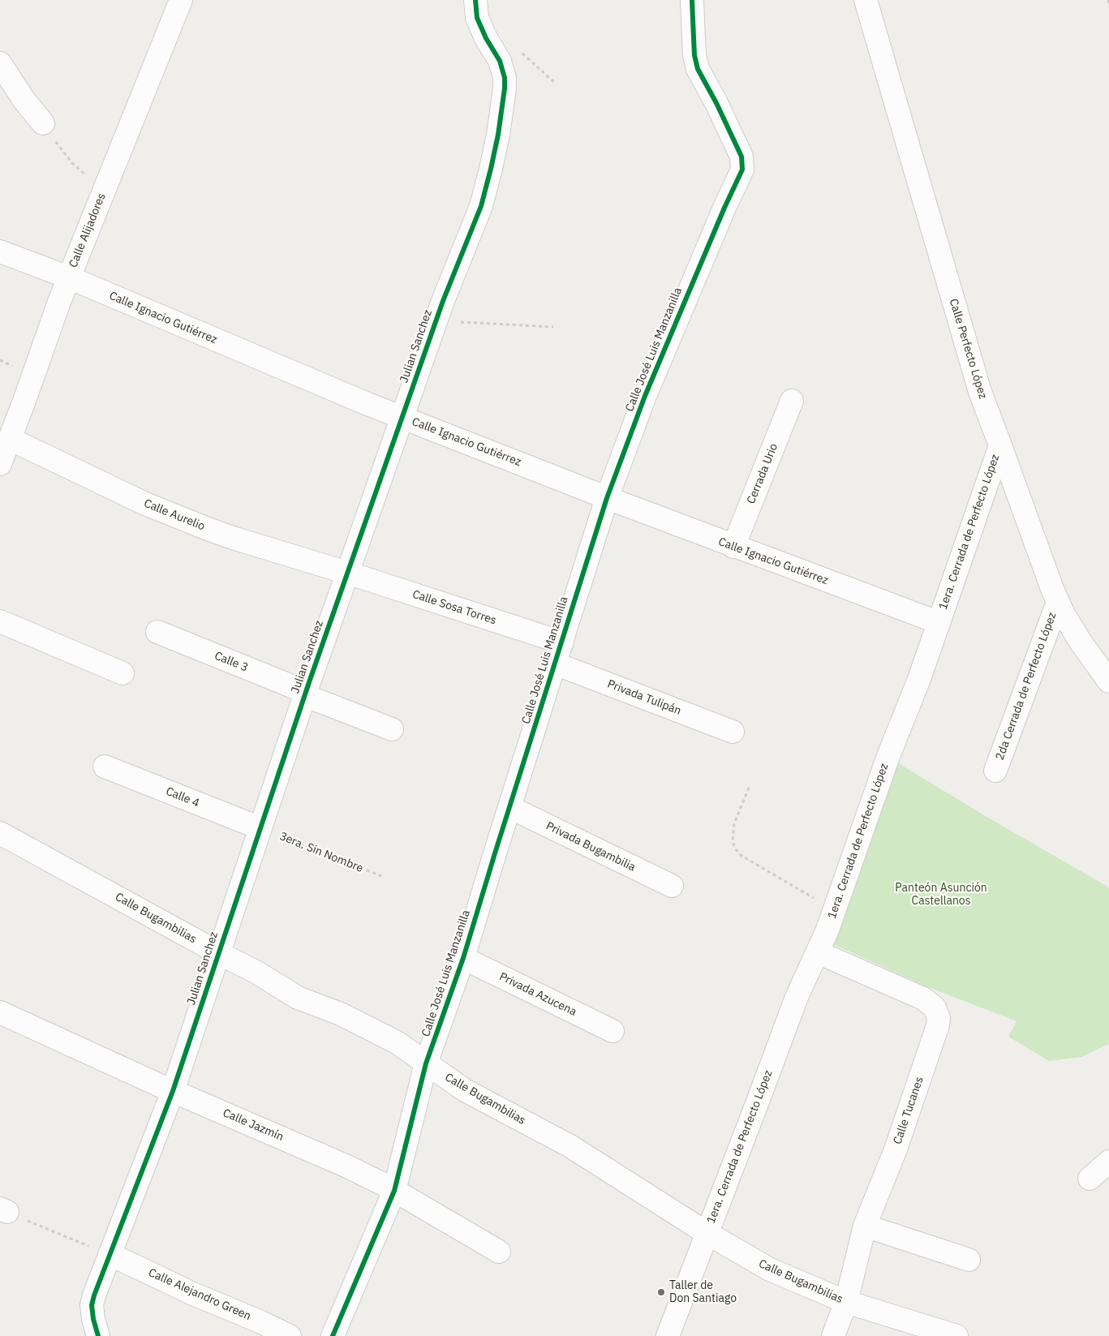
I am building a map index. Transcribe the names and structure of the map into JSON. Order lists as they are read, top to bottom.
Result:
{
  "streets": {
    "street": [
      "Calle Alijadores",
      "Calle Ignacio Gutiérrez",
      "Julian Sanchez",
      "Calle Perfecto López",
      "Calle José Luis Manzanilla",
      "Cerrada Urio",
      "Calle Aurelio",
      "1era. Cerrada de Perfecto López",
      "Calle Sosa Torres",
      "Calle 3",
      "2da Cerrada de Perfecto López",
      "Privada Tulipán",
      "Calle 4",
      "Privada Bugambilia",
      "Calle Bugambilias",
      "Privada Azucena",
      "Calle Tucanes",
      "Calle Jazmín",
      "Calle Alejandro Green"
    ],
    "path": ["3era. Sin Nombre"]
  },
  "crossings": [
    ["Calle Alijadores", "Calle Ignacio Gutiérrez"],
    ["Calle Alijadores", "Calle Aurelio"],
    ["Calle Ignacio Gutiérrez", "Julian Sanchez"],
    ["Calle Ignacio Gutiérrez", "Calle José Luis Manzanilla"],
    ["Calle Ignacio Gutiérrez", "Cerrada Urio"],
    ["Calle Ignacio Gutiérrez", "1era. Cerrada de Perfecto López"],
    ["Julian Sanchez", "Calle Aurelio"],
    ["Julian Sanchez", "Calle Sosa Torres"],
    ["Julian Sanchez", "Calle 3"],
    ["Julian Sanchez", "Calle 4"],
    ["Julian Sanchez", "3era. Sin Nombre"],
    ["Julian Sanchez", "Calle Bugambilias"],
    ["Julian Sanchez", "Calle Jazmín"],
    ["Julian Sanchez", "Calle Alejandro Green"],
    ["Calle Perfecto López", "1era. Cerrada de Perfecto López"],
    ["Calle Perfecto López", "2da Cerrada de Perfecto López"],
    ["Calle José Luis Manzanilla", "Calle Sosa Torres"],
    ["Calle José Luis Manzanilla", "Privada Tulipán"],
    ["Calle José Luis Manzanilla", "Privada Bugambilia"],
    ["Calle José Luis Manzanilla", "Calle Bugambilias"],
    ["Calle José Luis Manzanilla", "Privada Azucena"],
    ["Calle José Luis Manzanilla", "Calle Jazmín"],
    ["Calle Aurelio", "Calle Sosa Torres"],
    ["1era. Cerrada de Perfecto López", "Calle Bugambilias"],
    ["1era. Cerrada de Perfecto López", "Calle Tucanes"],
    ["Calle 4", "3era. Sin Nombre"],
    ["Calle Bugambilias", "Calle Tucanes"]
  ],
  "parks": ["Panteón Asunción Castellanos"],
  "places": ["Taller de Don Santiago"]
}
